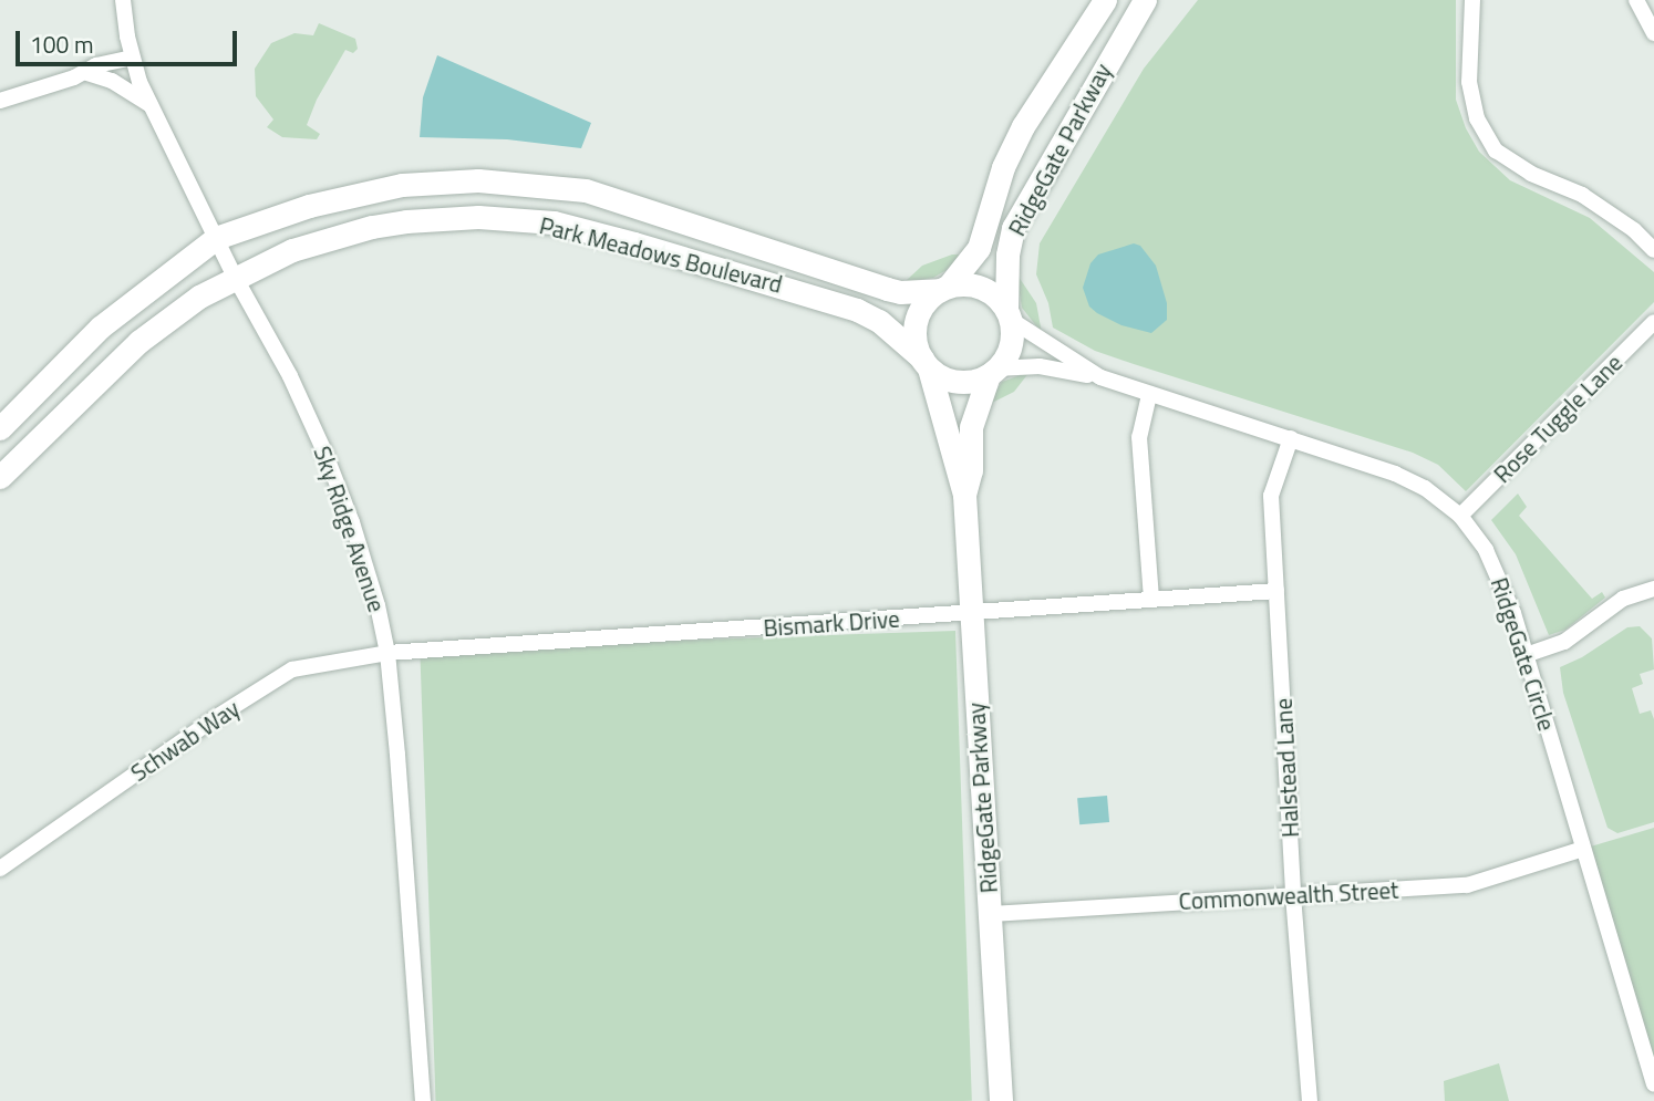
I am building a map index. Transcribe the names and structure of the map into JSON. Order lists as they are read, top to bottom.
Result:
{
  "streets": {
    "main road": ["RidgeGate Parkway", "Park Meadows Boulevard"],
    "street": [
      "Rose Tuggle Lane",
      "Sky Ridge Avenue",
      "Bismark Drive",
      "RidgeGate Circle",
      "Schwab Way",
      "Halstead Lane",
      "Commonwealth Street"
    ]
  },
  "crossings": [
    ["RidgeGate Parkway", "Park Meadows Boulevard"],
    ["RidgeGate Parkway", "Bismark Drive"],
    ["RidgeGate Parkway", "RidgeGate Circle"],
    ["RidgeGate Parkway", "Commonwealth Street"],
    ["Park Meadows Boulevard", "Sky Ridge Avenue"],
    ["Park Meadows Boulevard", "RidgeGate Circle"],
    ["Rose Tuggle Lane", "RidgeGate Circle"],
    ["Sky Ridge Avenue", "Bismark Drive"],
    ["Sky Ridge Avenue", "Schwab Way"],
    ["Bismark Drive", "Schwab Way"],
    ["Bismark Drive", "Halstead Lane"],
    ["RidgeGate Circle", "Halstead Lane"],
    ["RidgeGate Circle", "Commonwealth Street"],
    ["Halstead Lane", "Commonwealth Street"]
  ],
  "scale_bar": "100 m"
}
